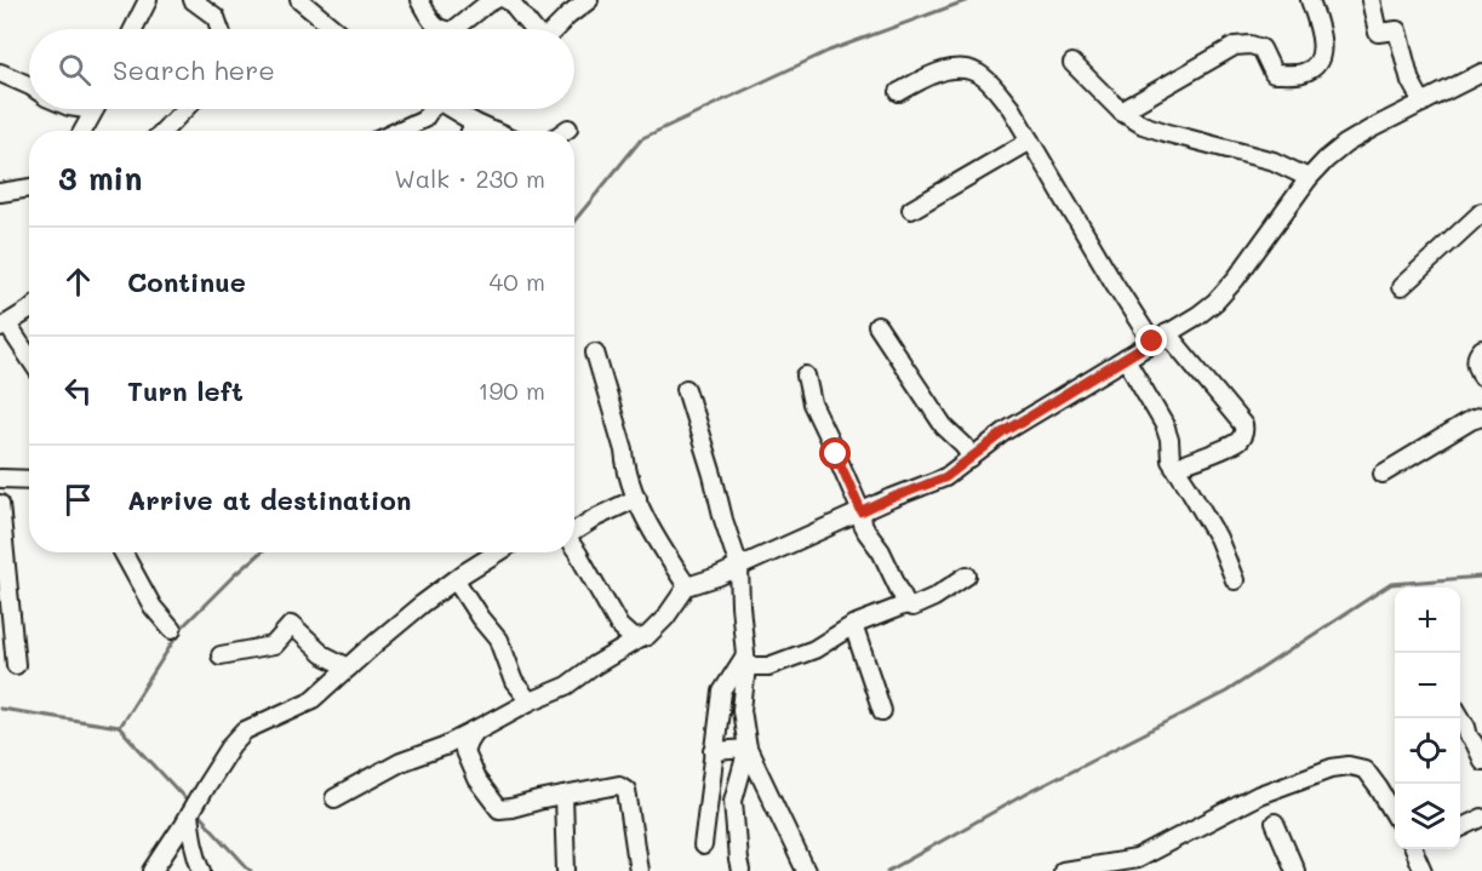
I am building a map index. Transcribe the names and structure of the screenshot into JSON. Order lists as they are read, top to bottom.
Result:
{
  "page": {
    "search": "Search here",
    "heading": ["3 min", "Walk · 230 m"],
    "list": [
      ["Continue", "40 m"],
      ["Turn left", "190 m"],
      "Arrive at destination"
    ],
    "map_buttons": ["+", "−"]
  }
}
